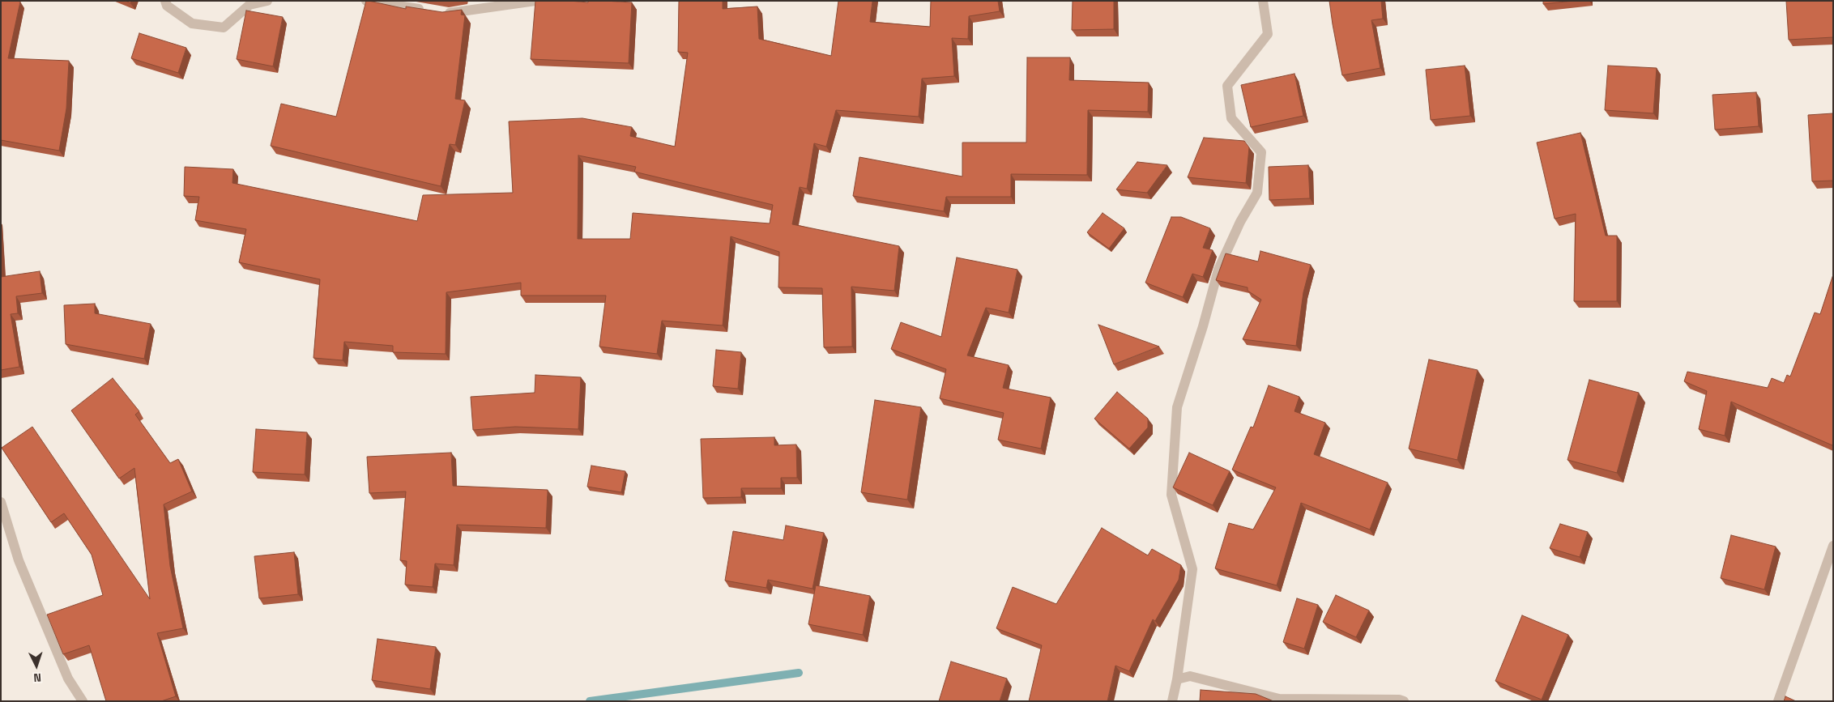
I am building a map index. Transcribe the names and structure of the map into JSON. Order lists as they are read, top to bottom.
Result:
{
  "north": "bottom"
}
